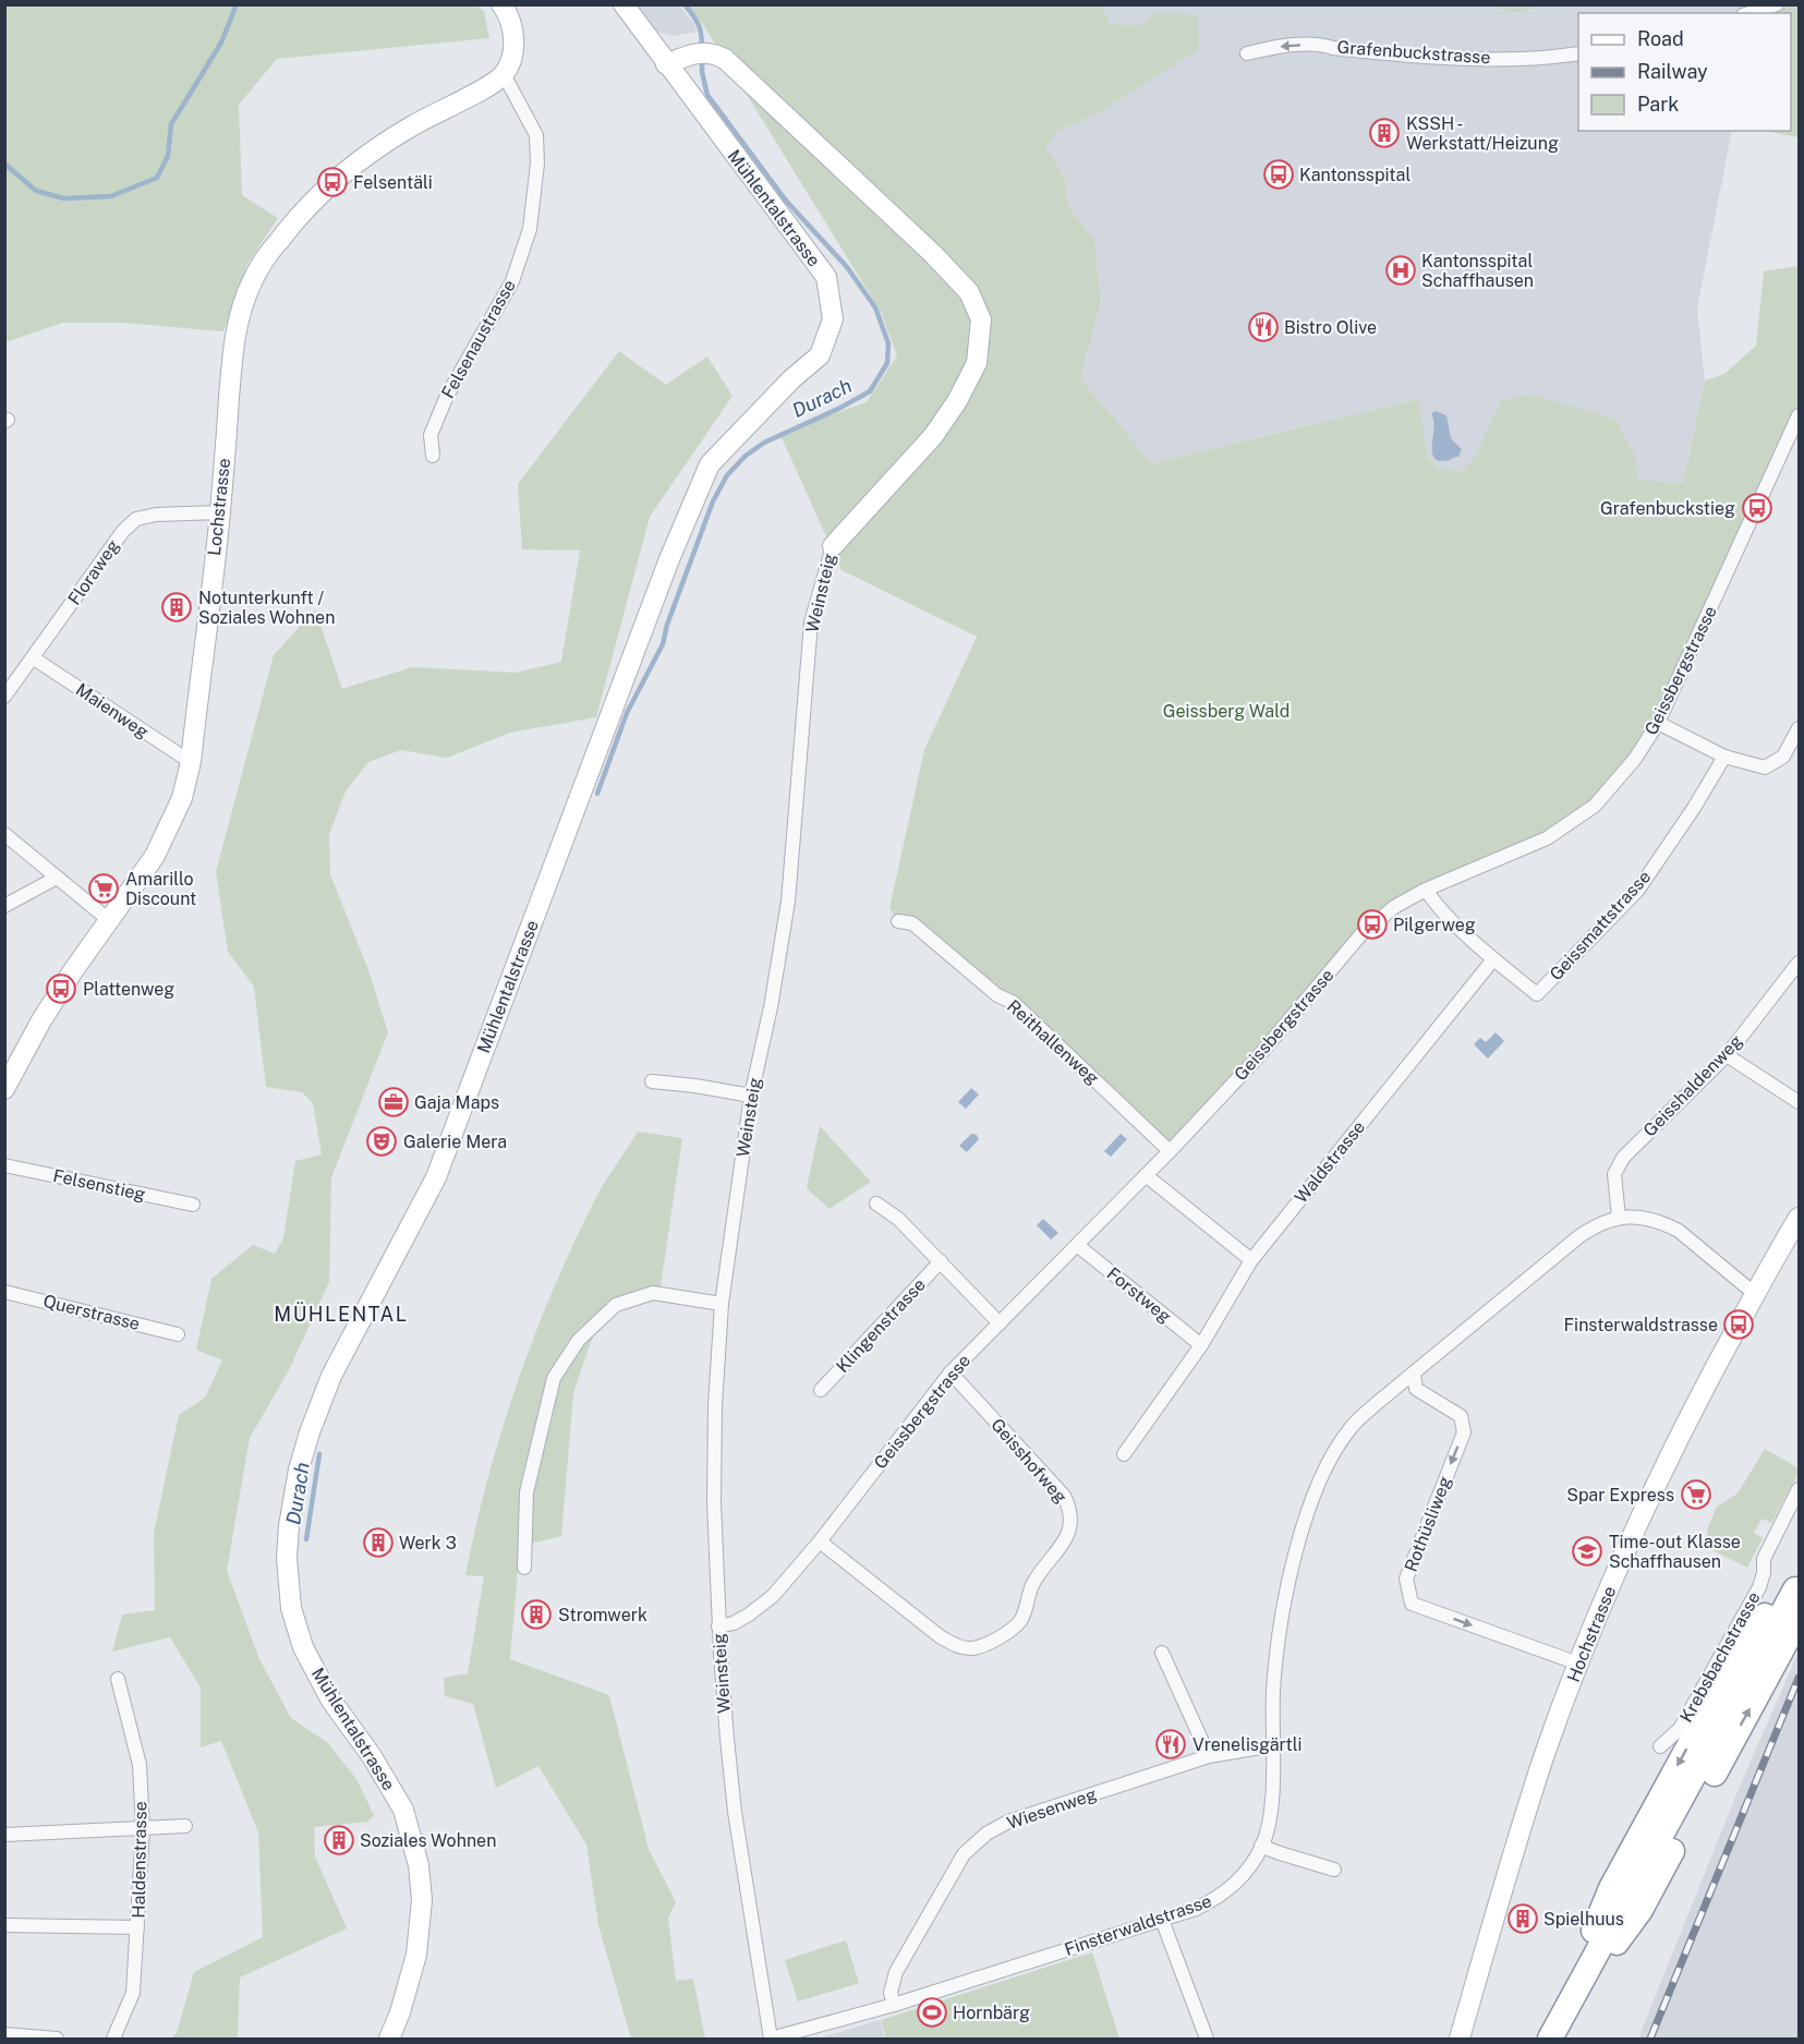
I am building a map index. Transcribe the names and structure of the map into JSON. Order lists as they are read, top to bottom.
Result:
{
  "streets": {
    "street": [
      "Grafenbuckstrasse",
      "Mühlentalstrasse",
      "Felsenaustrasse",
      "Lochstrasse",
      "Floraweg",
      "Weinsteig",
      "Geissbergstrasse",
      "Maienweg",
      "Geissmattstrasse",
      "Reithallenweg",
      "Geisshaldenweg",
      "Waldstrasse",
      "Felsenstieg",
      "Forstweg",
      "Querstrasse",
      "Klingenstrasse",
      "Geisshofweg",
      "Rothüsliweg",
      "Hochstrasse",
      "Krebsbachstrasse",
      "Wiesenweg",
      "Haldenstrasse",
      "Finsterwaldstrasse"
    ]
  },
  "crossings": [
    ["Mühlentalstrasse", "Weinsteig"],
    ["Felsenaustrasse", "Lochstrasse"],
    ["Lochstrasse", "Floraweg"],
    ["Lochstrasse", "Maienweg"],
    ["Floraweg", "Maienweg"],
    ["Weinsteig", "Geissbergstrasse"],
    ["Weinsteig", "Finsterwaldstrasse"],
    ["Geissbergstrasse", "Reithallenweg"],
    ["Geissbergstrasse", "Forstweg"],
    ["Geissbergstrasse", "Klingenstrasse"],
    ["Geissbergstrasse", "Geisshofweg"],
    ["Geissmattstrasse", "Waldstrasse"],
    ["Geisshaldenweg", "Finsterwaldstrasse"],
    ["Rothüsliweg", "Hochstrasse"],
    ["Rothüsliweg", "Finsterwaldstrasse"],
    ["Hochstrasse", "Finsterwaldstrasse"],
    ["Wiesenweg", "Finsterwaldstrasse"]
  ],
  "one_way": ["Grafenbuckstrasse"],
  "districts": ["MÜHLENTAL"],
  "water": ["Durach"],
  "parks": ["Geissberg Wald"],
  "places": {
    "building": [
      "KSSH - Werkstatt/Heizung",
      "Notunterkunft / Soziales Wohnen",
      "Werk 3",
      "Stromwerk",
      "Soziales Wohnen",
      "Spielhuus"
    ],
    "bus stop": [
      "Kantonsspital",
      "Felsentäli",
      "Grafenbuckstieg",
      "Pilgerweg",
      "Plattenweg",
      "Finsterwaldstrasse"
    ],
    "hospital": ["Kantonsspital Schaffhausen"],
    "restaurant": ["Bistro Olive", "Vrenelisgärtli"],
    "supermarket": ["Amarillo Discount", "Spar Express"],
    "office": ["Gaja Maps"],
    "theatre": ["Galerie Mera"],
    "school or university": ["Time-out Klasse Schaffhausen"],
    "sports": ["Hornbärg"]
  },
  "legend": ["Road", "Railway", "Park"]
}
